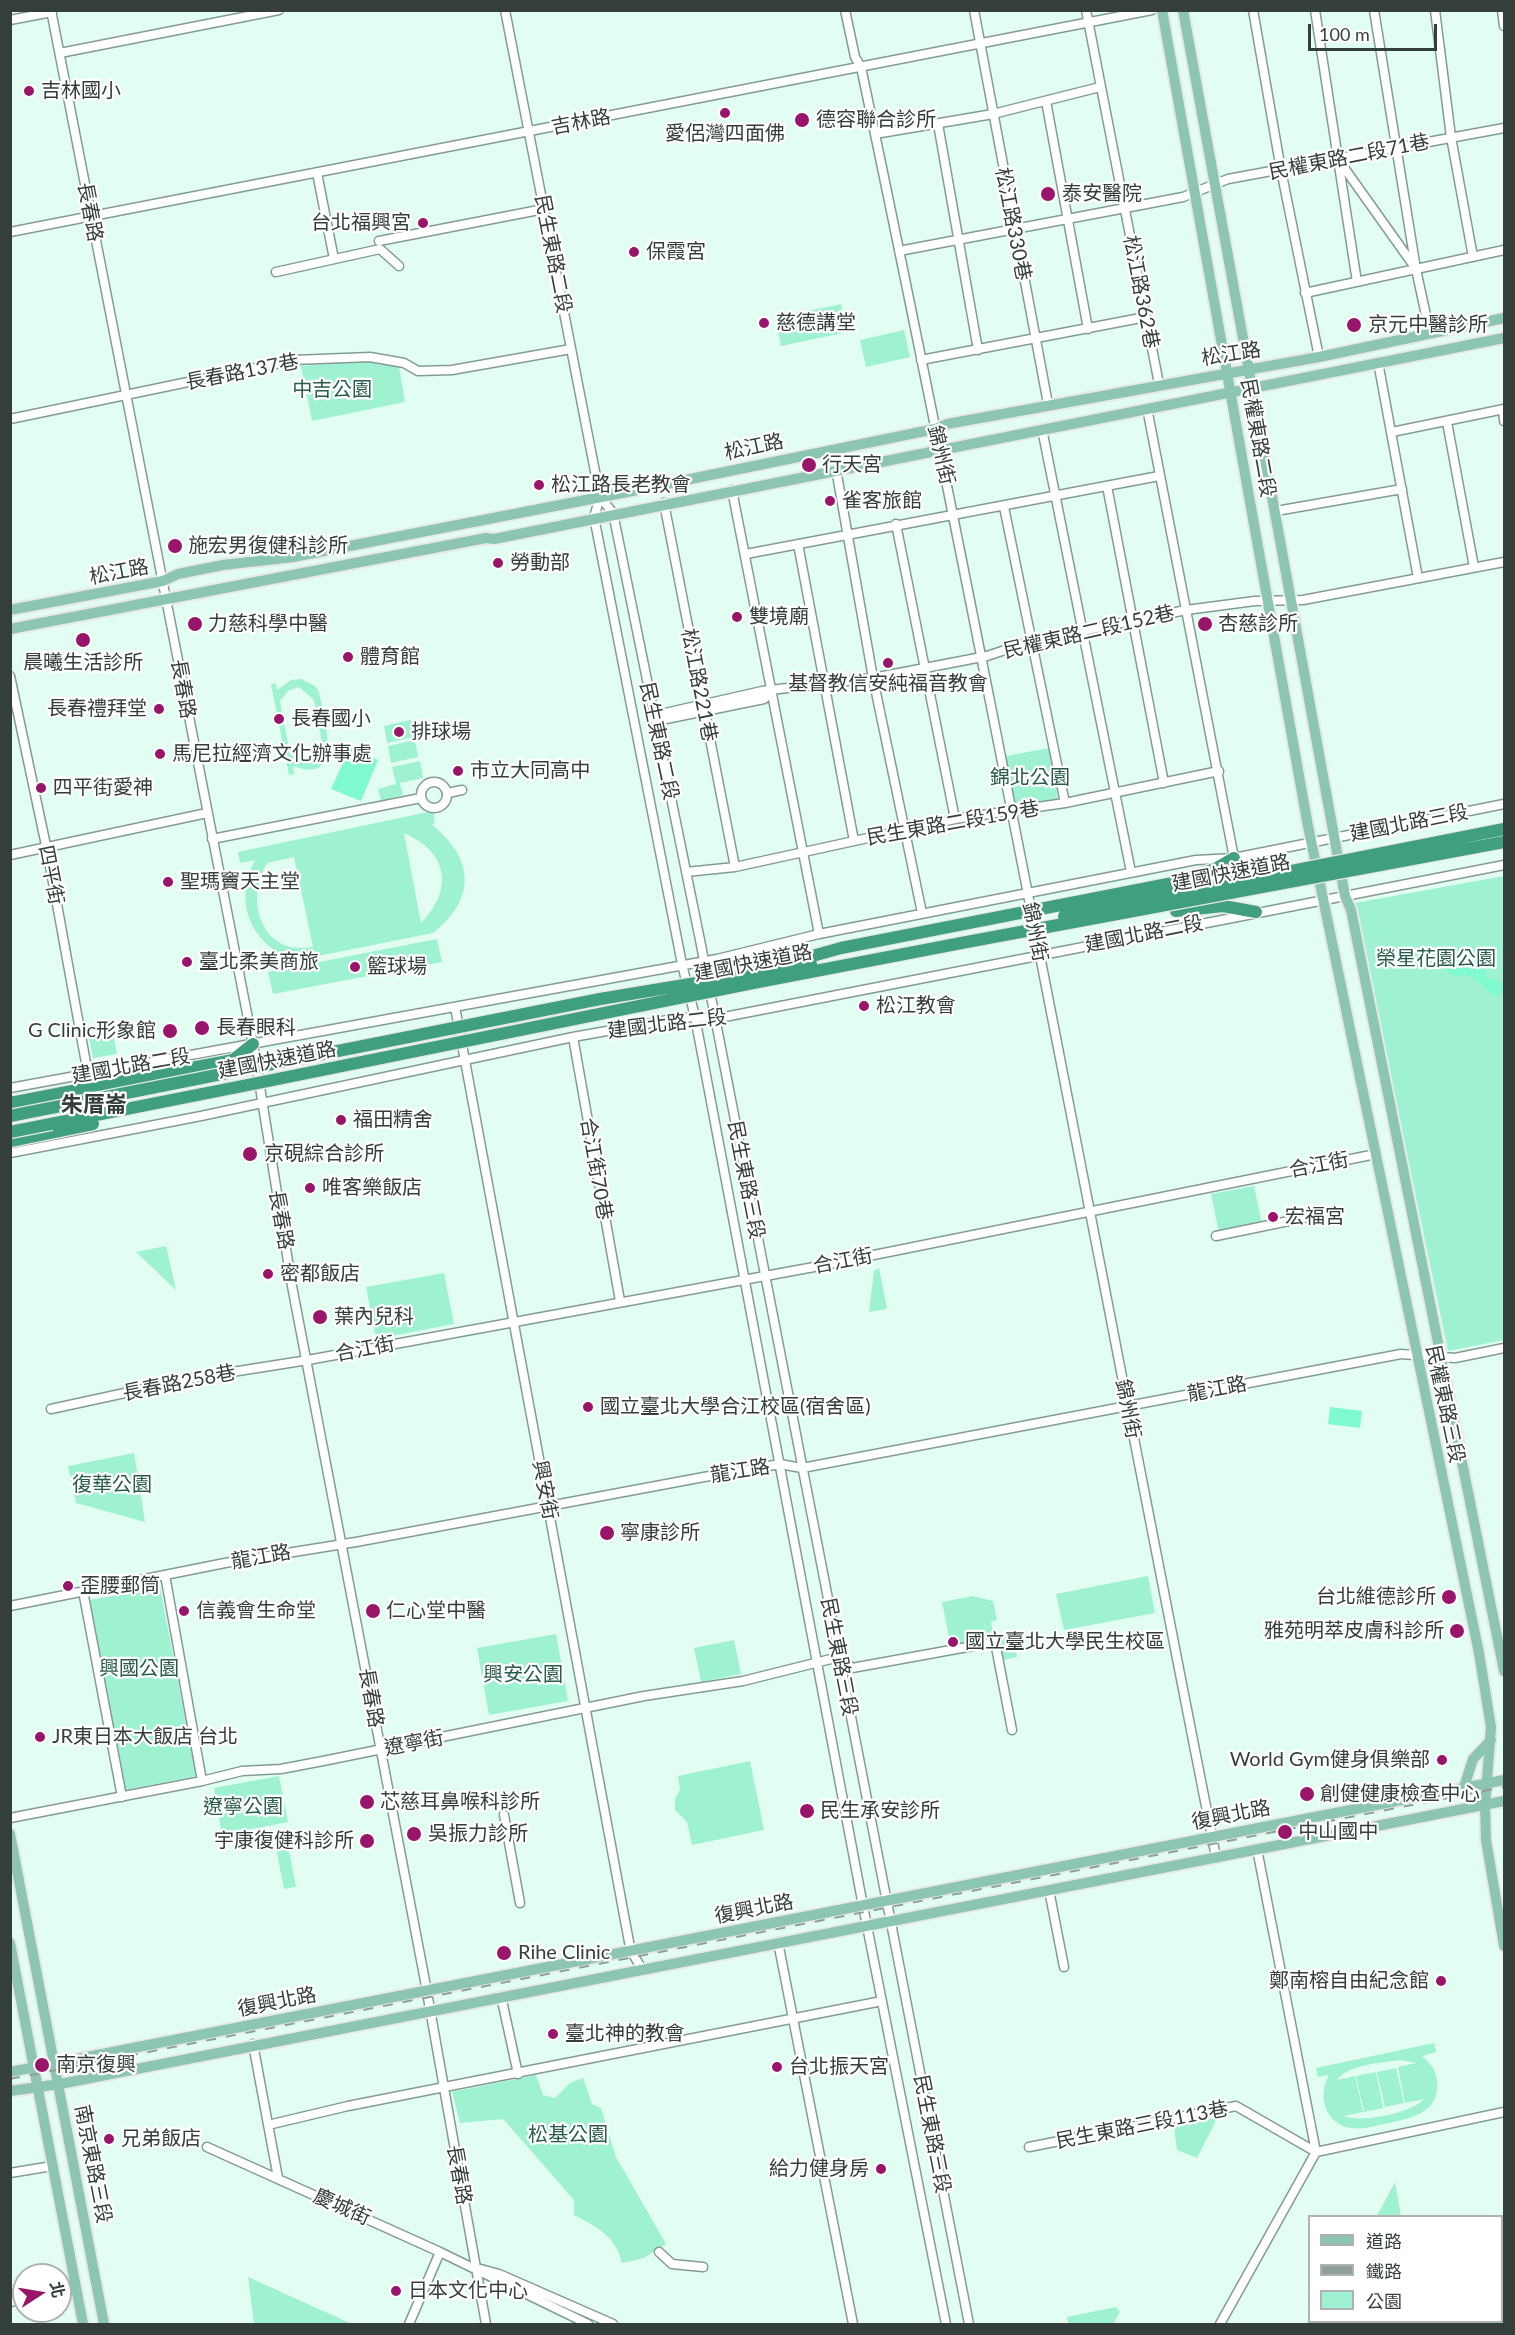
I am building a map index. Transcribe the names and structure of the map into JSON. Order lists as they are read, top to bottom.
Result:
{
  "streets": {
    "highway": ["建國快速道路"],
    "main road": [
      "松江路",
      "民權東路二段",
      "民權東路三段",
      "復興北路",
      "南京東路三段"
    ],
    "street": [
      "吉林路",
      "民權東路二段71巷",
      "長春路",
      "松江路330巷",
      "民生東路二段",
      "松江路362巷",
      "長春路137巷",
      "錦州街",
      "民權東路二段152巷",
      "松江路221巷",
      "民生東路二段159巷",
      "建國北路三段",
      "四平街",
      "建國北路二段",
      "合江街",
      "合江街70巷",
      "民生東路三段",
      "長春路258巷",
      "龍江路",
      "興安街",
      "遼寧街",
      "民生東路三段113巷",
      "慶城街"
    ]
  },
  "crossings": [
    ["吉林路", "長春路"],
    ["吉林路", "松江路330巷"],
    ["吉林路", "民生東路二段"],
    ["吉林路", "松江路362巷"],
    ["吉林路", "錦州街"],
    ["民權東路二段71巷", "松江路330巷"],
    ["民權東路二段71巷", "松江路362巷"],
    ["民權東路二段71巷", "民權東路二段"],
    ["民權東路二段71巷", "錦州街"],
    ["長春路", "松江路"],
    ["長春路", "長春路137巷"],
    ["長春路", "建國北路二段"],
    ["長春路", "合江街"],
    ["長春路", "長春路258巷"],
    ["長春路", "龍江路"],
    ["長春路", "遼寧街"],
    ["長春路", "復興北路"],
    ["長春路", "慶城街"],
    ["松江路330巷", "松江路"],
    ["民生東路二段", "松江路"],
    ["民生東路二段", "長春路137巷"],
    ["民生東路二段", "民權東路二段152巷"],
    ["民生東路二段", "民生東路二段159巷"],
    ["民生東路二段", "建國北路二段"],
    ["民生東路二段", "民生東路三段"],
    ["松江路362巷", "松江路"],
    ["松江路", "民權東路二段"],
    ["松江路", "錦州街"],
    ["松江路", "松江路221巷"],
    ["民權東路二段", "民權東路二段152巷"],
    ["民權東路二段", "建國北路三段"],
    ["民權東路二段", "建國北路二段"],
    ["民權東路二段", "民權東路三段"],
    ["錦州街", "民權東路二段152巷"],
    ["錦州街", "民生東路二段159巷"],
    ["錦州街", "建國北路二段"],
    ["錦州街", "合江街"],
    ["錦州街", "龍江路"],
    ["錦州街", "復興北路"],
    ["民權東路二段152巷", "松江路221巷"],
    ["松江路221巷", "民生東路二段159巷"],
    ["建國北路三段", "建國北路二段"],
    ["四平街", "建國北路二段"],
    ["建國北路二段", "合江街70巷"],
    ["建國北路二段", "民生東路三段"],
    ["建國北路二段", "民權東路三段"],
    ["建國北路二段", "興安街"],
    ["合江街", "合江街70巷"],
    ["合江街", "民生東路三段"],
    ["合江街", "長春路258巷"],
    ["合江街", "民權東路三段"],
    ["合江街", "興安街"],
    ["民生東路三段", "龍江路"],
    ["民生東路三段", "遼寧街"],
    ["民生東路三段", "復興北路"],
    ["龍江路", "民權東路三段"],
    ["龍江路", "興安街"],
    ["民權東路三段", "復興北路"],
    ["興安街", "遼寧街"],
    ["興安街", "復興北路"],
    ["復興北路", "南京東路三段"]
  ],
  "districts": ["朱厝崙"],
  "parks": [
    "中吉公園",
    "錦北公園",
    "榮星花園公園",
    "復華公園",
    "興國公園",
    "興安公園",
    "遼寧公園",
    "松基公園"
  ],
  "places": [
    "吉林國小",
    "愛侶灣四面佛",
    "德容聯合診所",
    "泰安醫院",
    "台北福興宮",
    "保霞宮",
    "慈德講堂",
    "京元中醫診所",
    "行天宮",
    "松江路長老教會",
    "雀客旅館",
    "施宏男復健科診所",
    "勞動部",
    "雙境廟",
    "力慈科學中醫",
    "杏慈診所",
    "晨曦生活診所",
    "體育館",
    "基督教信安純福音教會",
    "長春禮拜堂",
    "長春國小",
    "排球場",
    "馬尼拉經濟文化辦事處",
    "市立大同高中",
    "四平街愛神",
    "聖瑪竇天主堂",
    "臺北柔美商旅",
    "籃球場",
    "松江教會",
    "長春眼科",
    "G Clinic形象館",
    "福田精舍",
    "京硯綜合診所",
    "唯客樂飯店",
    "宏福宮",
    "密都飯店",
    "葉內兒科",
    "國立臺北大學合江校區(宿舍區)",
    "寧康診所",
    "歪腰郵筒",
    "台北維德診所",
    "信義會生命堂",
    "仁心堂中醫",
    "雅苑明萃皮膚科診所",
    "國立臺北大學民生校區",
    "JR東日本大飯店 台北",
    "World Gym健身俱樂部",
    "創健健康檢查中心",
    "芯慈耳鼻喉科診所",
    "民生承安診所",
    "中山國中",
    "吳振力診所",
    "宇康復健科診所",
    "Rihe Clinic",
    "鄭南榕自由紀念館",
    "臺北神的教會",
    "南京復興",
    "台北振天宮",
    "兄弟飯店",
    "給力健身房",
    "日本文化中心"
  ],
  "legend": ["道路", "鐵路", "公園"],
  "scale_bar": "100 m",
  "north": "right"
}
